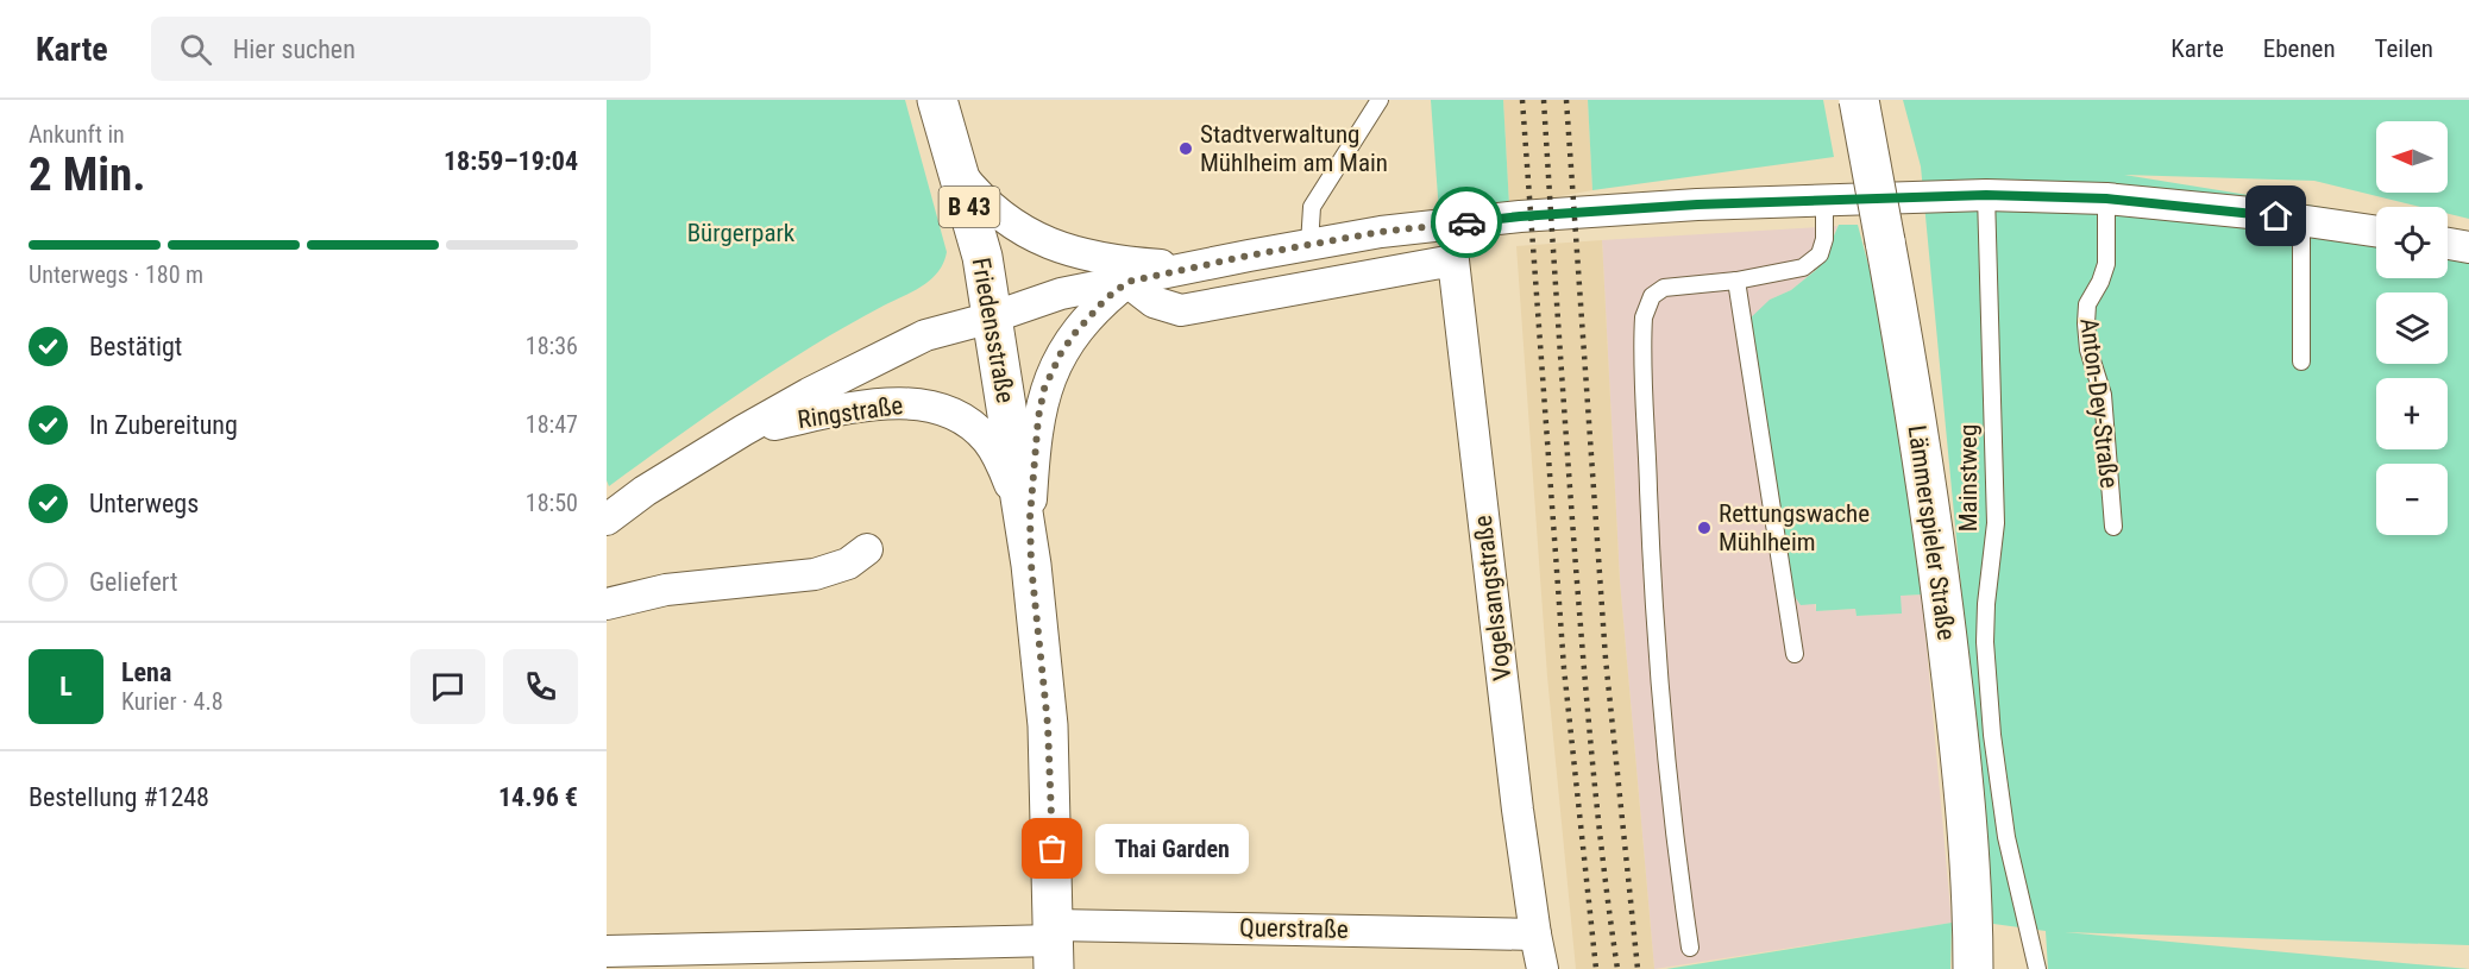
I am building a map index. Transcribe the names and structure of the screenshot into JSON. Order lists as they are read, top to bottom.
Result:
{
  "streets": {
    "main road": ["B 43", "Friedensstraße", "Lämmerspieler Straße"],
    "street": ["Ringstraße", "Vogelsangstraße", "Querstraße"],
    "lane": ["Anton-Dey-Straße", "Mainstweg"]
  },
  "crossings": [
    ["Friedensstraße", "Ringstraße"],
    ["Friedensstraße", "Vogelsangstraße"],
    ["Friedensstraße", "Querstraße"],
    ["Vogelsangstraße", "Querstraße"]
  ],
  "parks": ["Bürgerpark"],
  "places": ["Stadtverwaltung Mühlheim am Main", "Rettungswache Mühlheim", "Thai Garden"],
  "north": "left",
  "page": {
    "header": "Karte",
    "search": "Hier suchen",
    "nav": ["Karte", "Ebenen", "Teilen"],
    "heading": ["2 Min.", "Ankunft in", "18:59–19:04"],
    "panel": [
      "Lena",
      "Kurier · 4.8",
      "Bestellung #1248",
      "14.96 €"
    ],
    "map_buttons": ["+", "−"],
    "bar": "Unterwegs · 180 m",
    "list": [
      ["Bestätigt", "18:36"],
      ["In Zubereitung", "18:47"],
      ["Unterwegs", "18:50"],
      "Geliefert"
    ],
    "round": "L",
    "bubble": "Thai Garden"
  }
}
